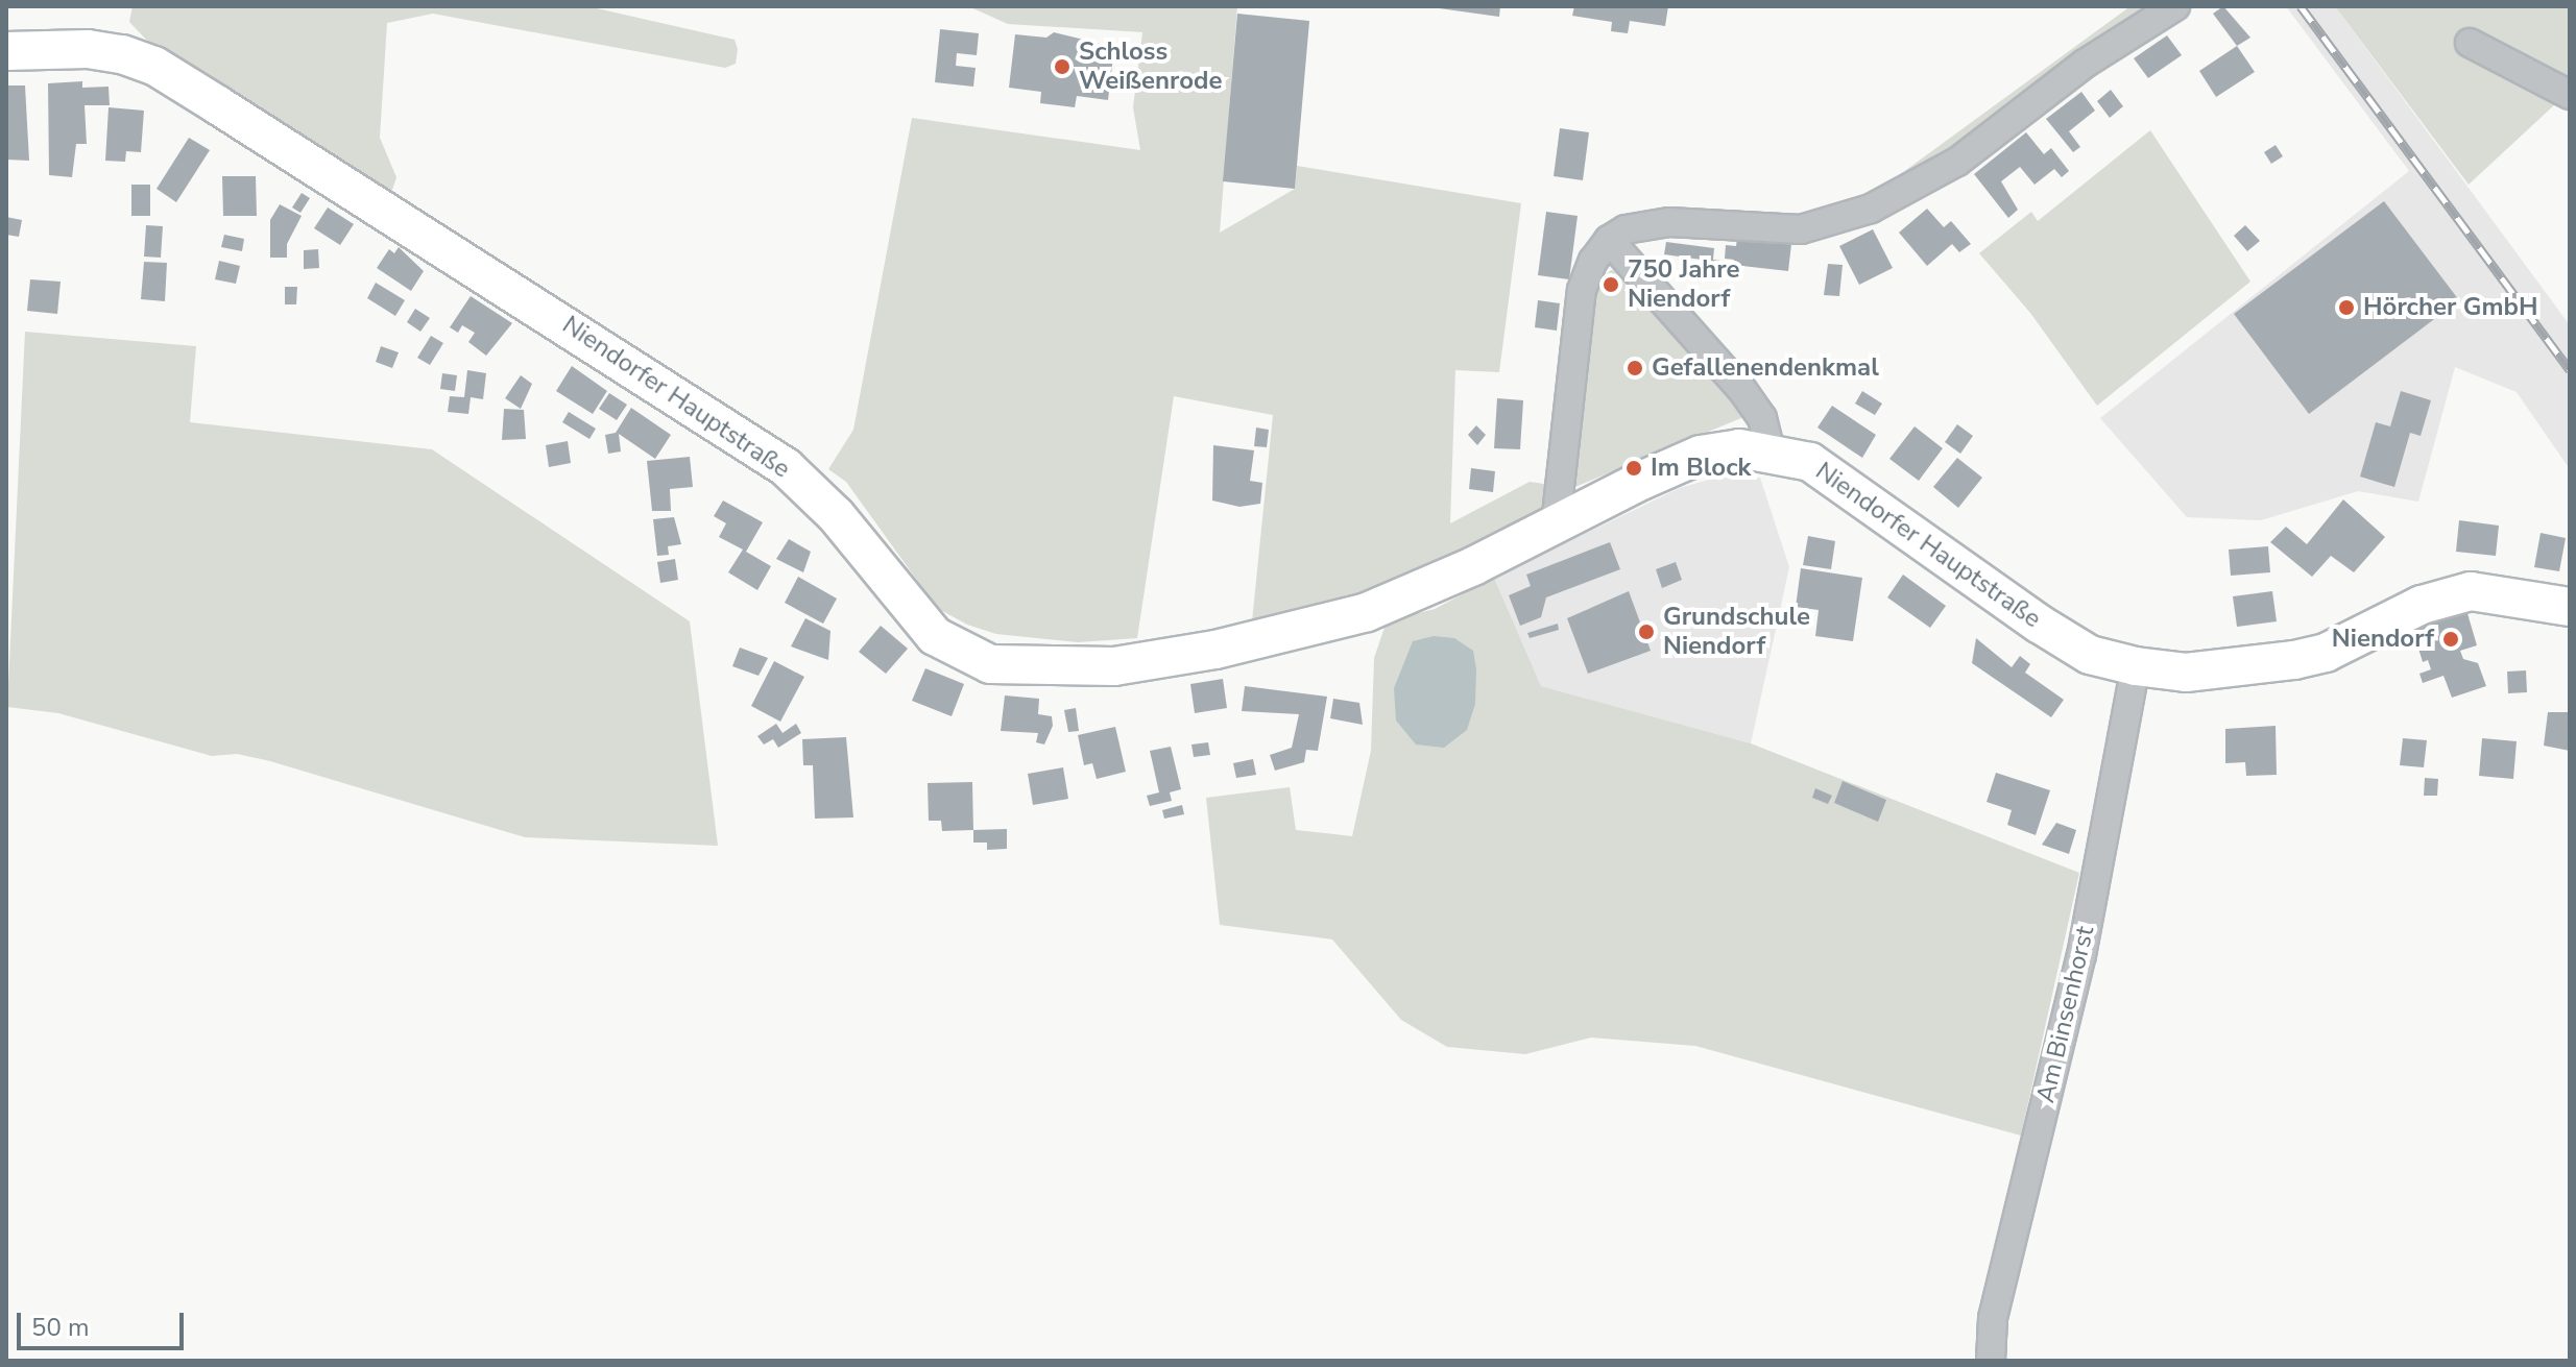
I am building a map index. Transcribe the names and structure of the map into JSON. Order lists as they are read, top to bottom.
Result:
{
  "streets": {
    "main road": ["Niendorfer Hauptstraße"],
    "street": ["Am Binsenhorst"]
  },
  "crossings": [
    ["Niendorfer Hauptstraße", "Am Binsenhorst"]
  ],
  "places": [
    "Schloss Weißenrode",
    "750 Jahre Niendorf",
    "Hörcher GmbH",
    "Gefallenendenkmal",
    "Im Block",
    "Grundschule Niendorf",
    "Niendorf"
  ],
  "scale_bar": "50 m"
}
